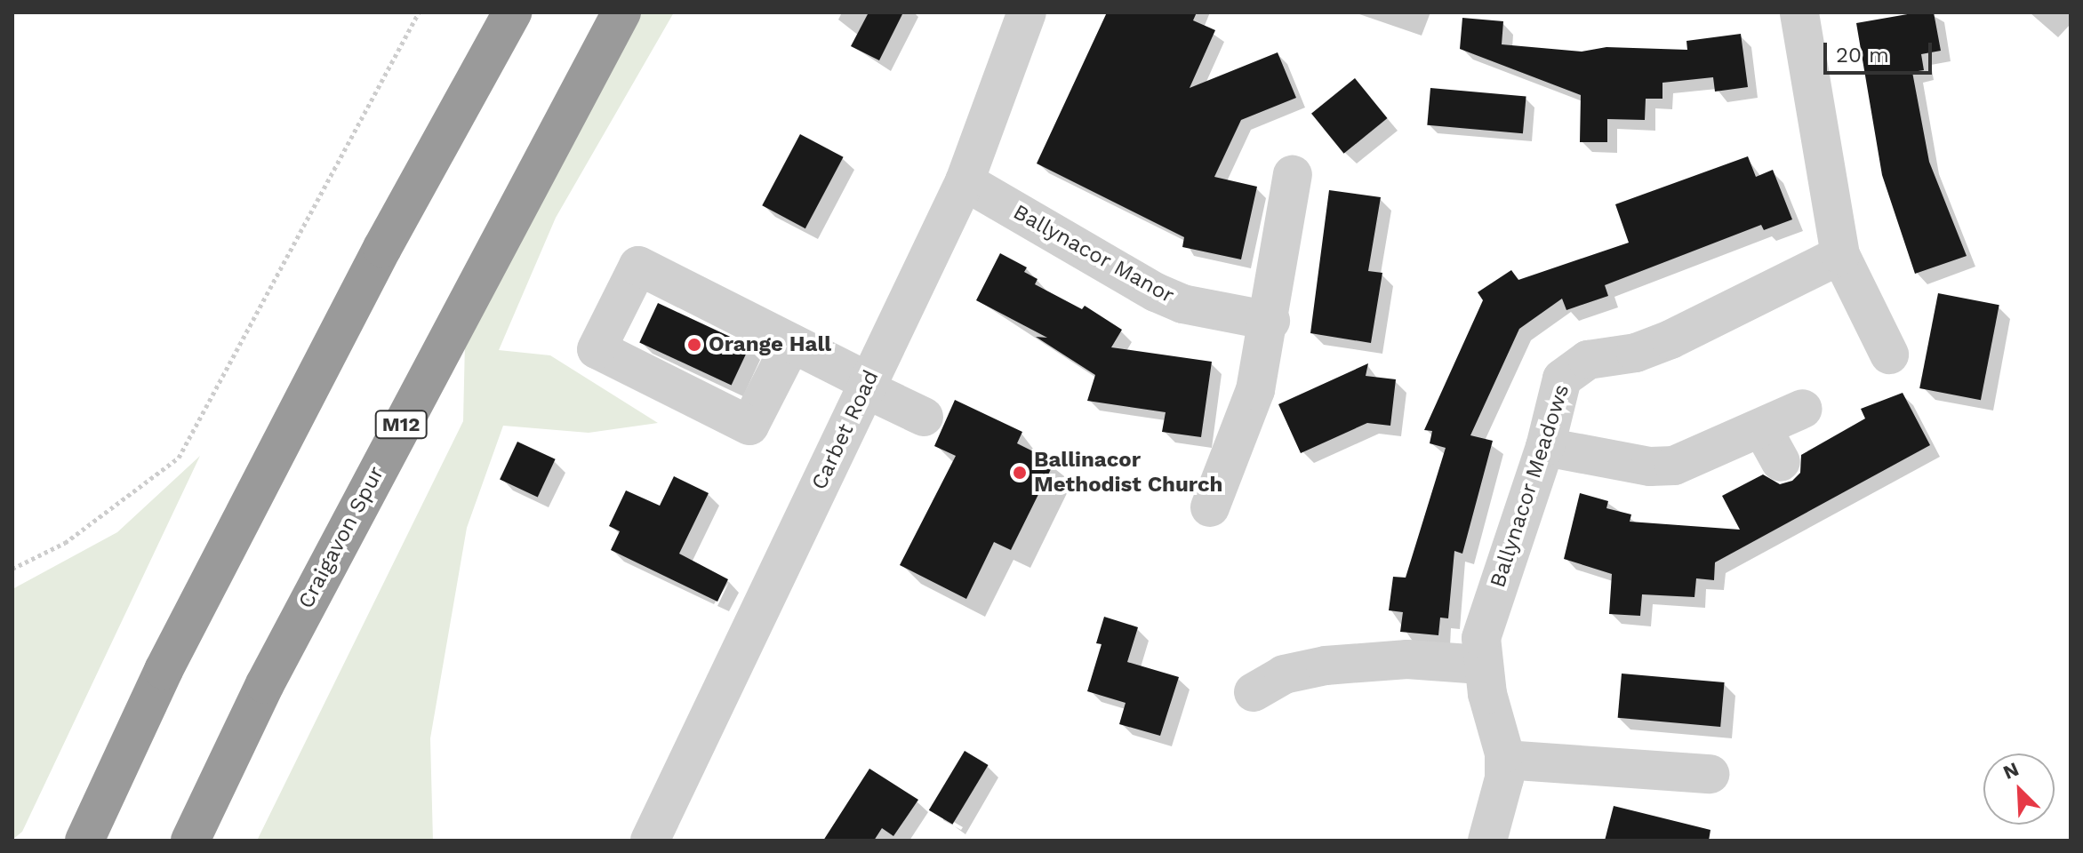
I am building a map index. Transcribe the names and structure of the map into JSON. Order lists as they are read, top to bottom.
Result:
{
  "streets": {
    "highway": ["M12", "Craigavon Spur"],
    "street": ["Ballynacor Manor", "Carbet Road", "Ballynacor Meadows"]
  },
  "crossings": [
    ["Ballynacor Manor", "Carbet Road"]
  ],
  "places": ["Orange Hall", "Ballinacor Methodist Church"],
  "scale_bar": "20 m",
  "north": "top left"
}
